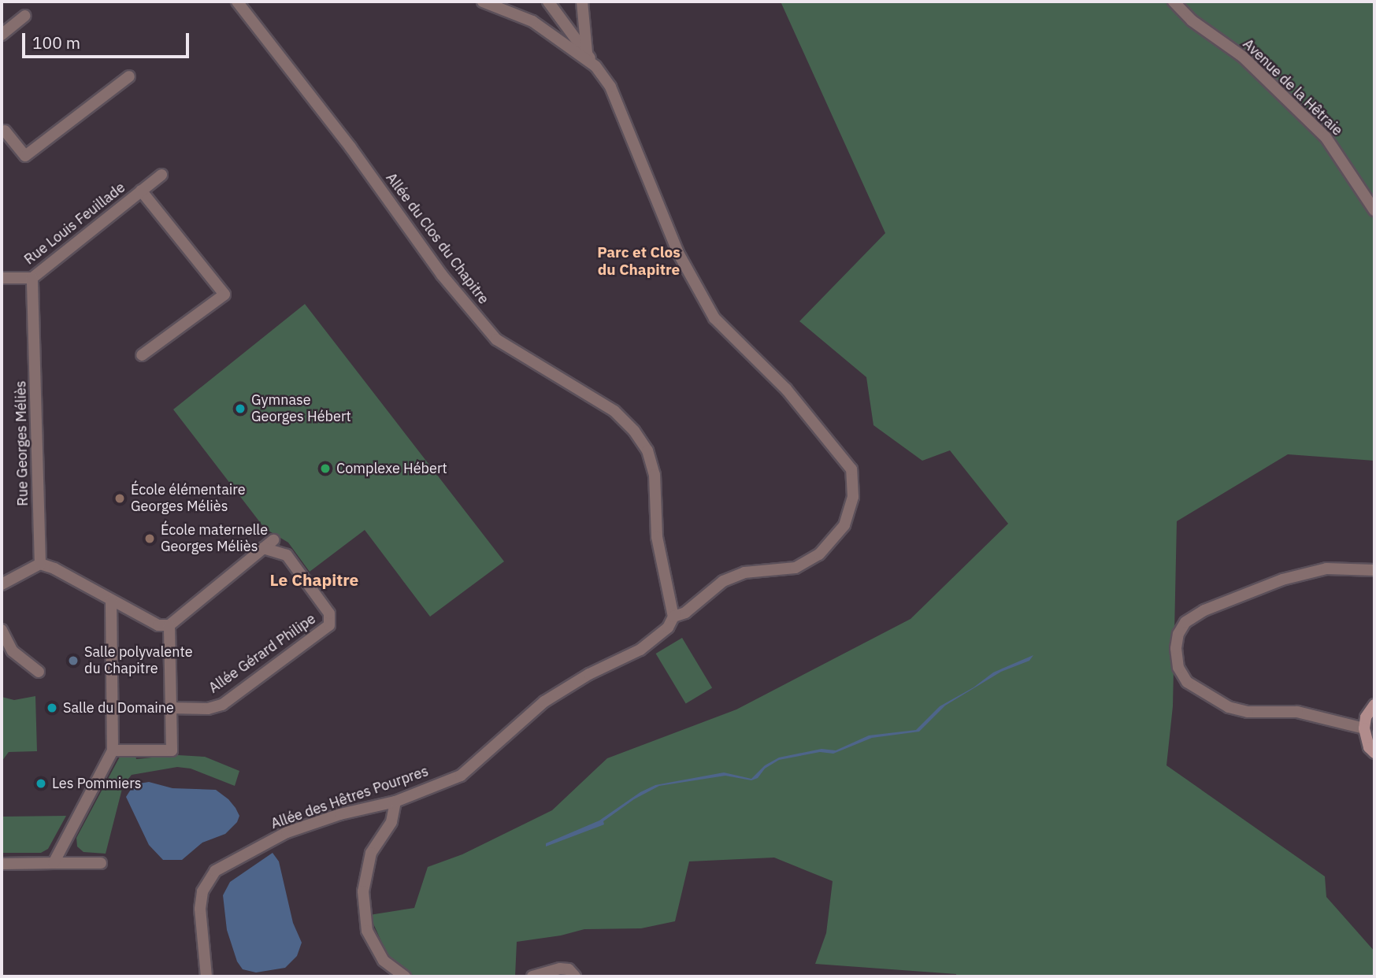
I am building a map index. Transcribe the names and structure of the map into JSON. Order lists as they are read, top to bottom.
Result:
{
  "streets": {
    "street": [
      "Avenue de la Hêtraie",
      "Rue Louis Feuillade",
      "Allée du Clos du Chapitre",
      "Rue Georges Méliès",
      "Allée Gérard Philipe",
      "Allée des Hêtres Pourpres"
    ]
  },
  "crossings": [
    ["Rue Louis Feuillade", "Rue Georges Méliès"],
    ["Allée du Clos du Chapitre", "Allée des Hêtres Pourpres"]
  ],
  "districts": ["Parc et Clos du Chapitre", "Le Chapitre"],
  "places": [
    "Gymnase Georges Hébert",
    "Complexe Hébert",
    "École élémentaire Georges Méliès",
    "École maternelle Georges Méliès",
    "Salle polyvalente du Chapitre",
    "Salle du Domaine",
    "Les Pommiers"
  ],
  "scale_bar": "100 m"
}
